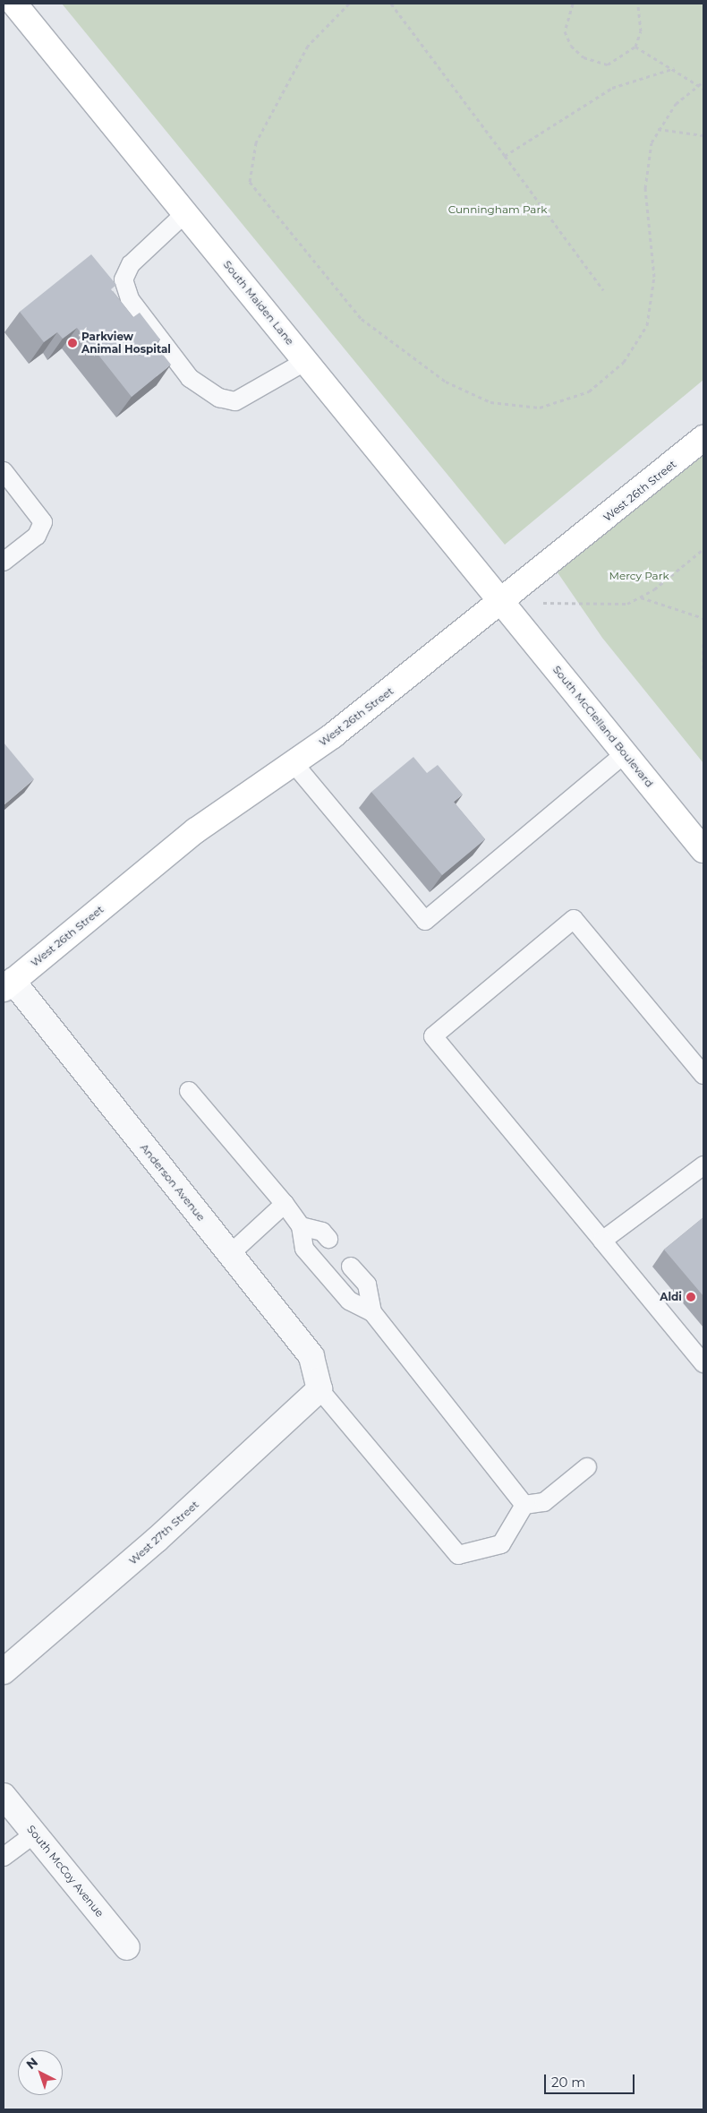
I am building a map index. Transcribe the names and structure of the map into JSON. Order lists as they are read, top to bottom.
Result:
{
  "streets": {
    "main road": ["South Maiden Lane", "West 26th Street", "South McClelland Boulevard"],
    "street": ["Anderson Avenue", "West 27th Street", "South McCoy Avenue"]
  },
  "crossings": [
    ["South Maiden Lane", "West 26th Street"],
    ["South Maiden Lane", "South McClelland Boulevard"],
    ["West 26th Street", "South McClelland Boulevard"],
    ["West 26th Street", "Anderson Avenue"],
    ["Anderson Avenue", "West 27th Street"]
  ],
  "parks": ["Cunningham Park", "Mercy Park"],
  "places": ["Parkview Animal Hospital", "Aldi"],
  "scale_bar": "20 m",
  "north": "top left"
}
